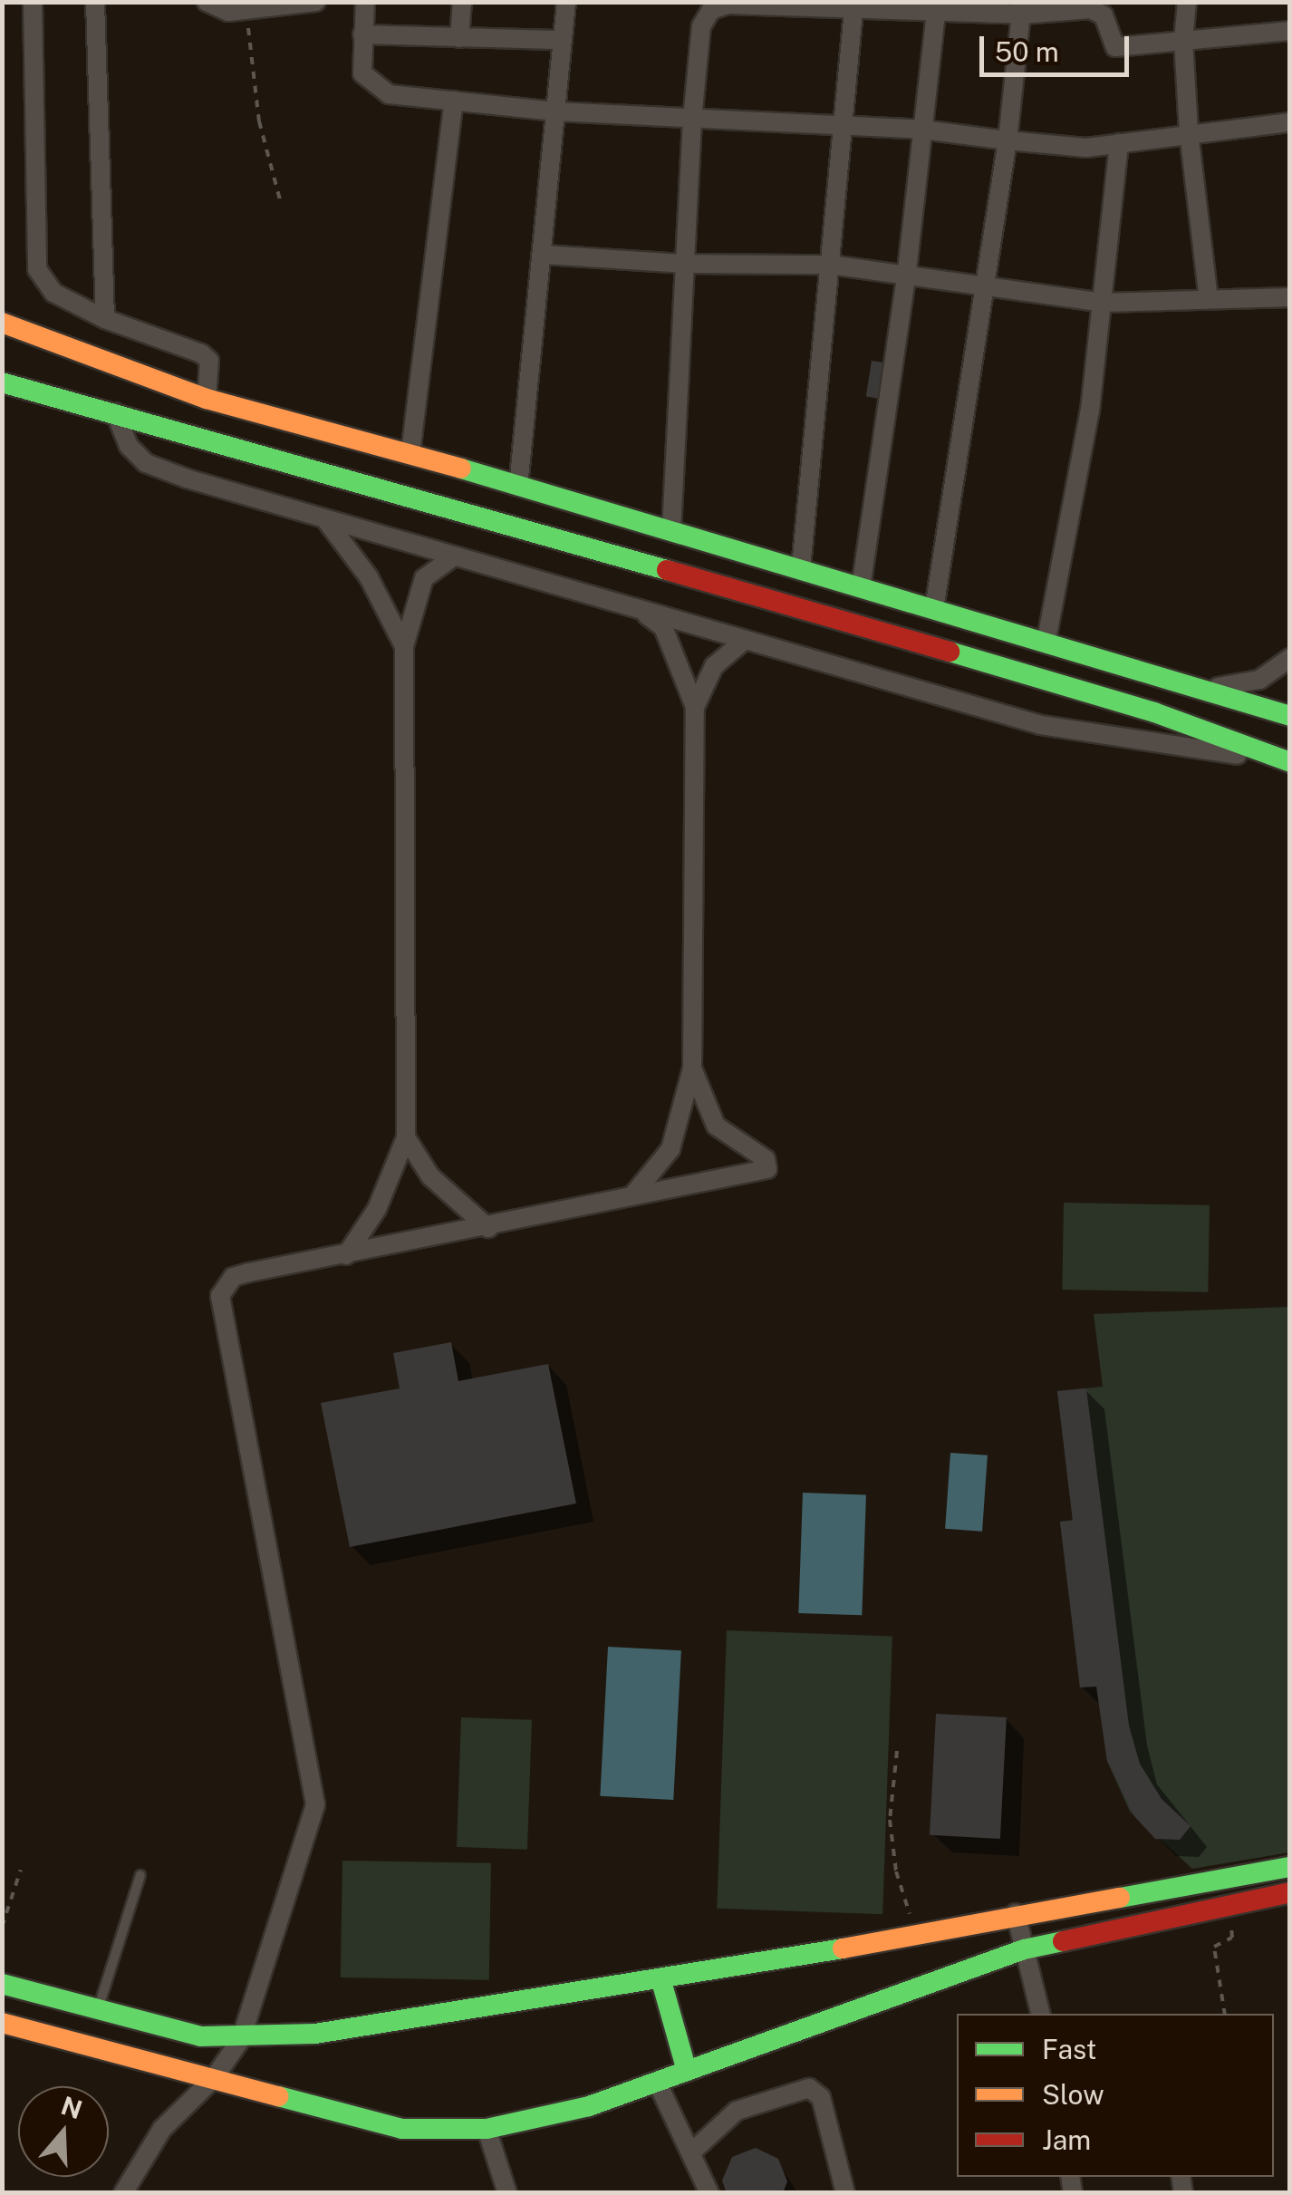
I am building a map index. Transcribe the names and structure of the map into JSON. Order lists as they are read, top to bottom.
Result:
{
  "legend": ["Fast", "Slow", "Jam"],
  "scale_bar": "50 m",
  "north": "top"
}
